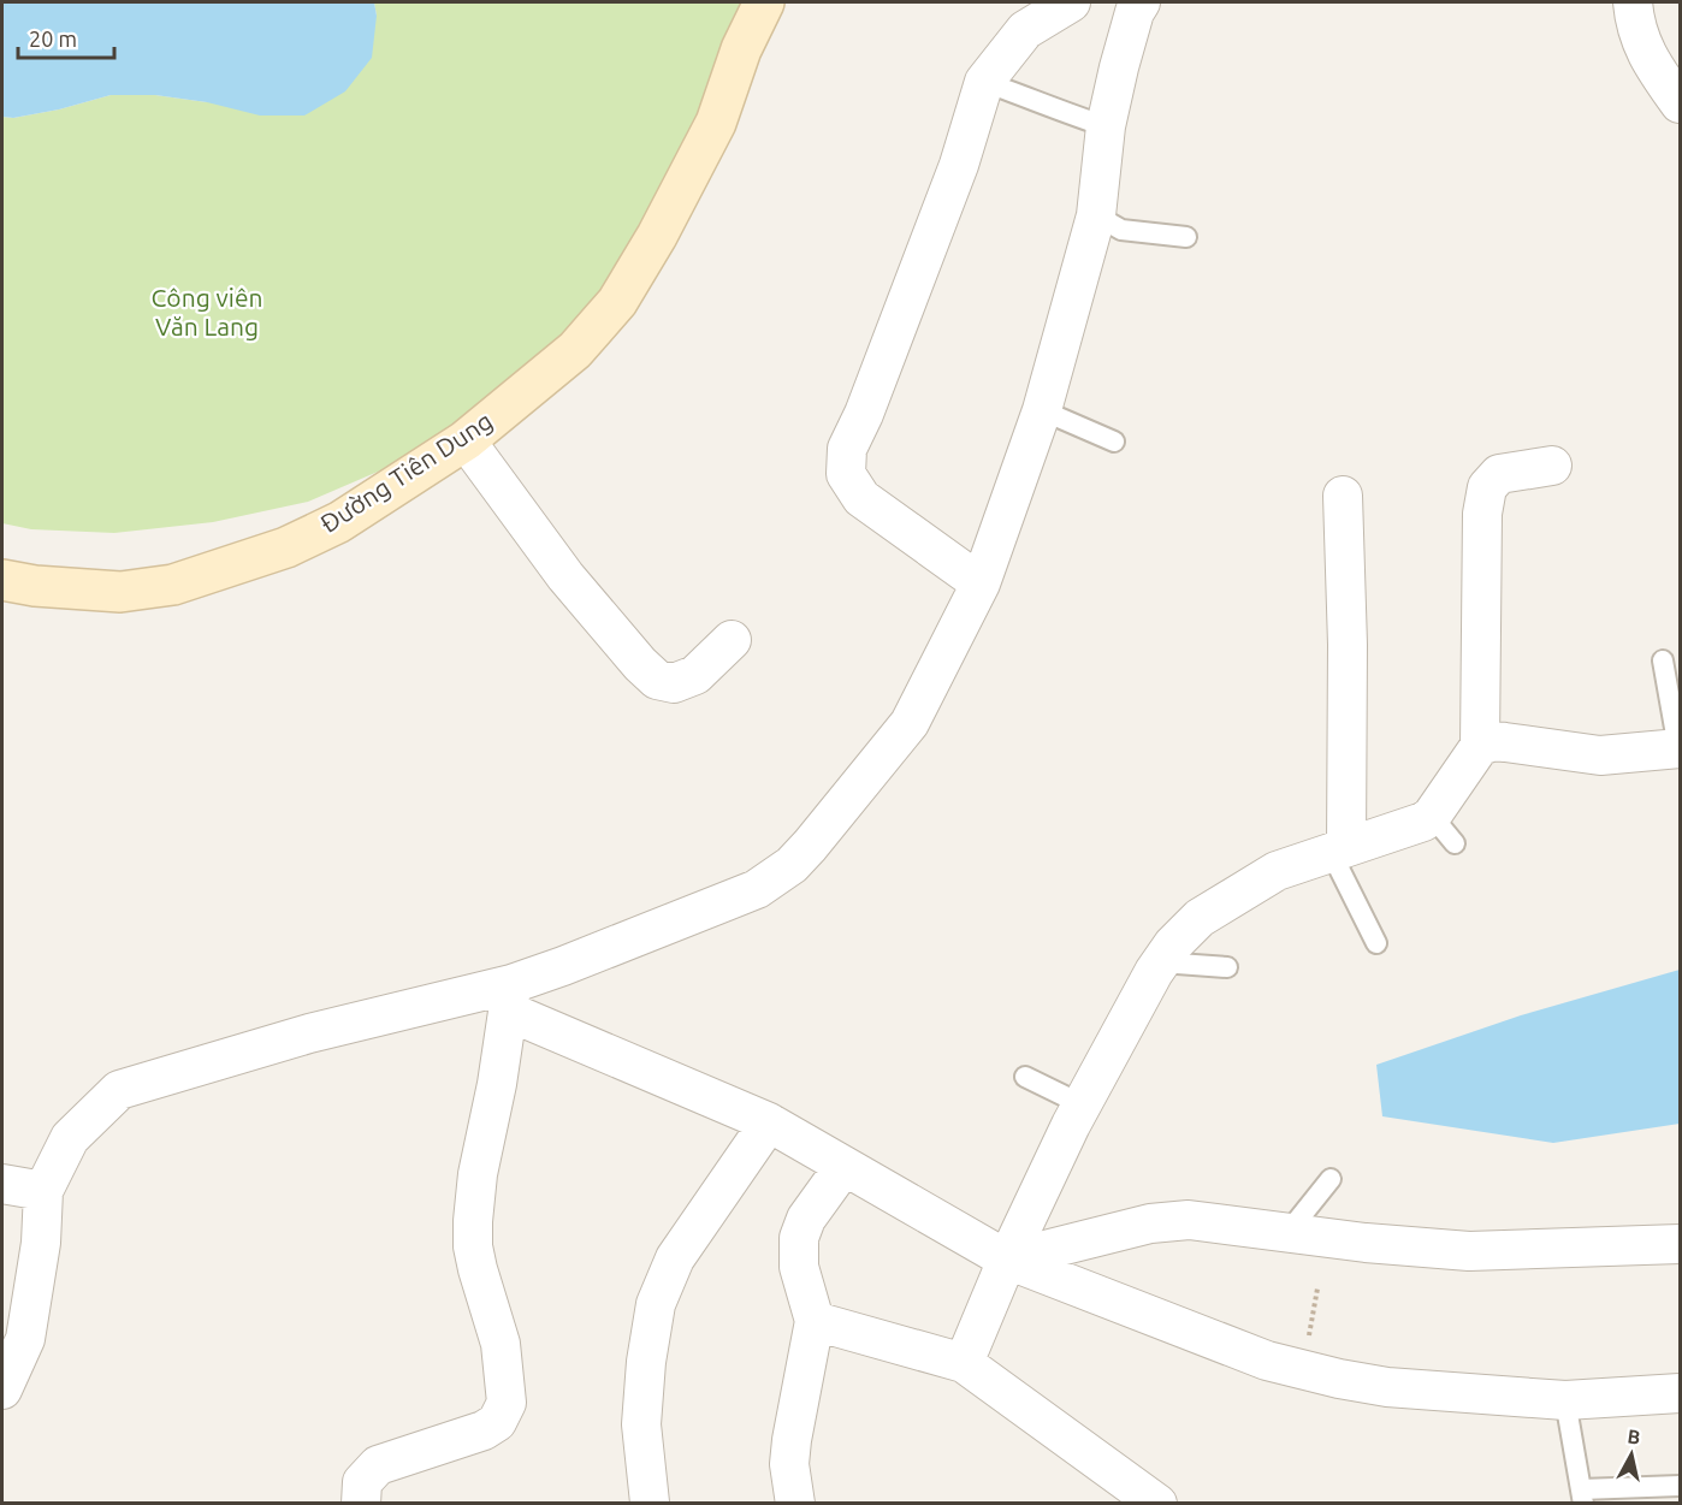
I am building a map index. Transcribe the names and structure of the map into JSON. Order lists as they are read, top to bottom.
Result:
{
  "streets": {
    "street": ["Đường Tiên Dung"]
  },
  "parks": ["Công viên Văn Lang"],
  "scale_bar": "20 m",
  "north": "top"
}
